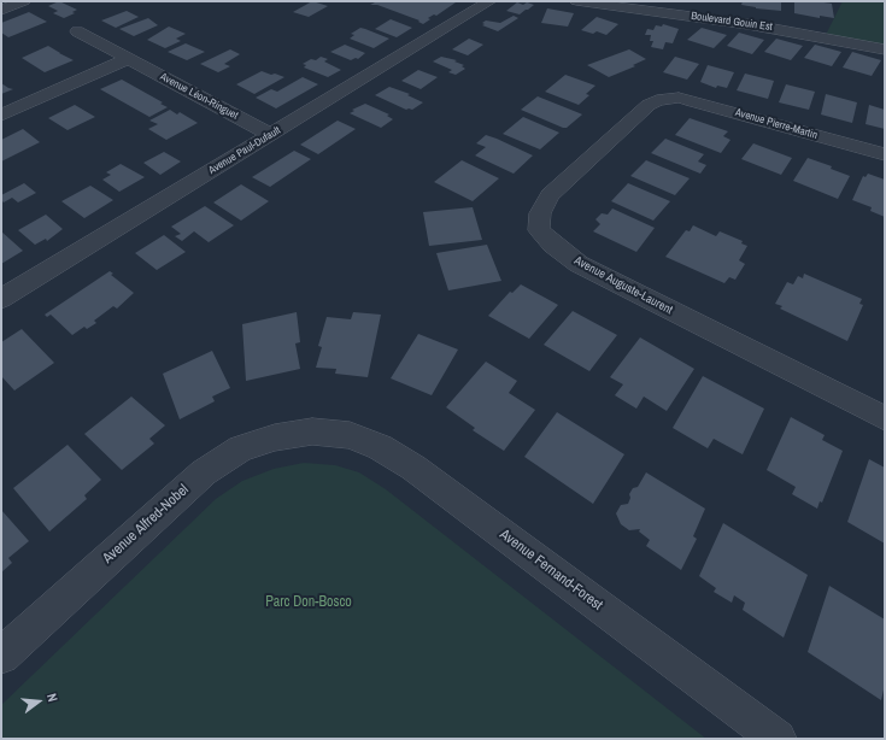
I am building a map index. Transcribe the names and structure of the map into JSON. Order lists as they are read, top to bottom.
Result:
{
  "streets": {
    "street": [
      "Boulevard Gouin Est",
      "Avenue Léon-Ringuet",
      "Avenue Pierre-Martin",
      "Avenue Paul-Dufault",
      "Avenue Auguste-Laurent",
      "Avenue Alfred-Nobel",
      "Avenue Fernand-Forest"
    ]
  },
  "crossings": [
    ["Avenue Léon-Ringuet", "Avenue Paul-Dufault"],
    ["Avenue Pierre-Martin", "Avenue Auguste-Laurent"],
    ["Avenue Alfred-Nobel", "Avenue Fernand-Forest"]
  ],
  "parks": ["Parc Don-Bosco"],
  "north": "right"
}
